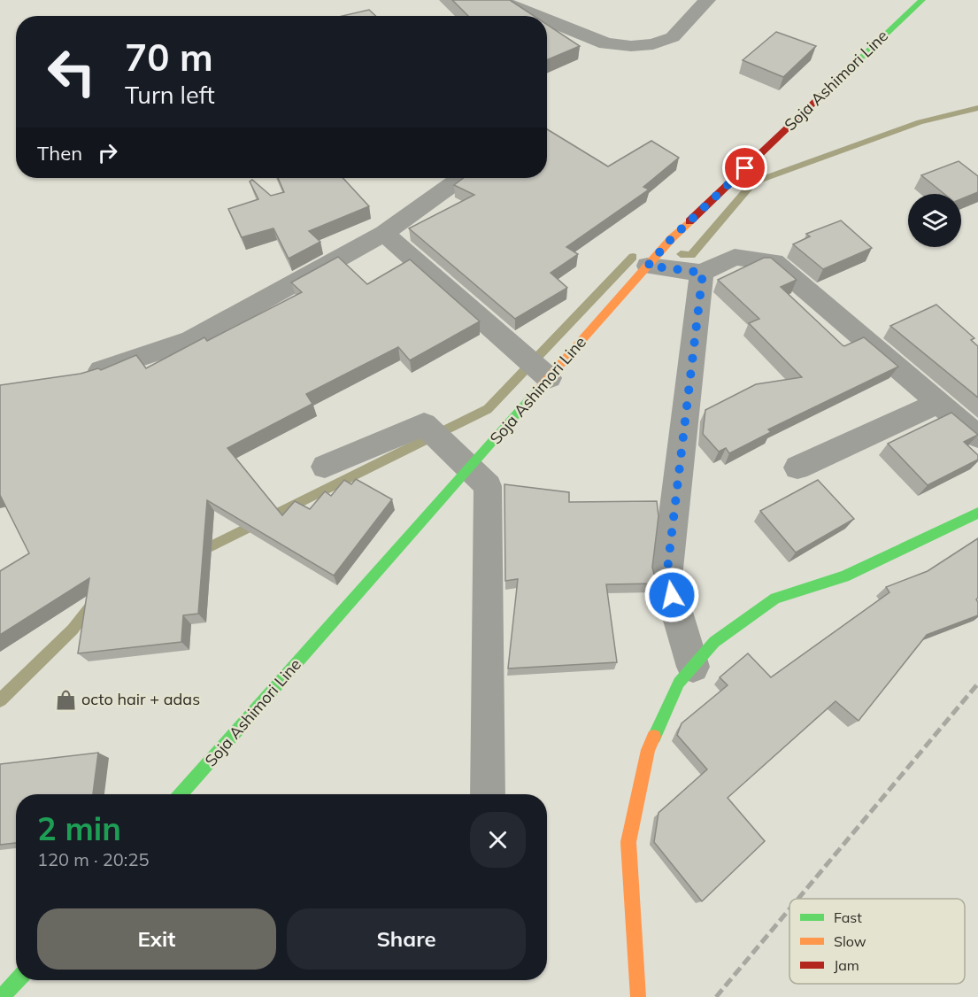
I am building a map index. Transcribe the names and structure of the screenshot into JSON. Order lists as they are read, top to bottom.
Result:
{
  "streets": {
    "main road": ["Soja Ashimori Line"]
  },
  "places": {
    "shop": ["octo hair + adas"]
  },
  "legend": ["Fast", "Slow", "Jam"],
  "page": {
    "turn": ["70 m", "Turn left"],
    "then": "Then",
    "heading": ["2 min", "120 m · 20:25"],
    "buttons": ["Exit", "Share"]
  }
}
